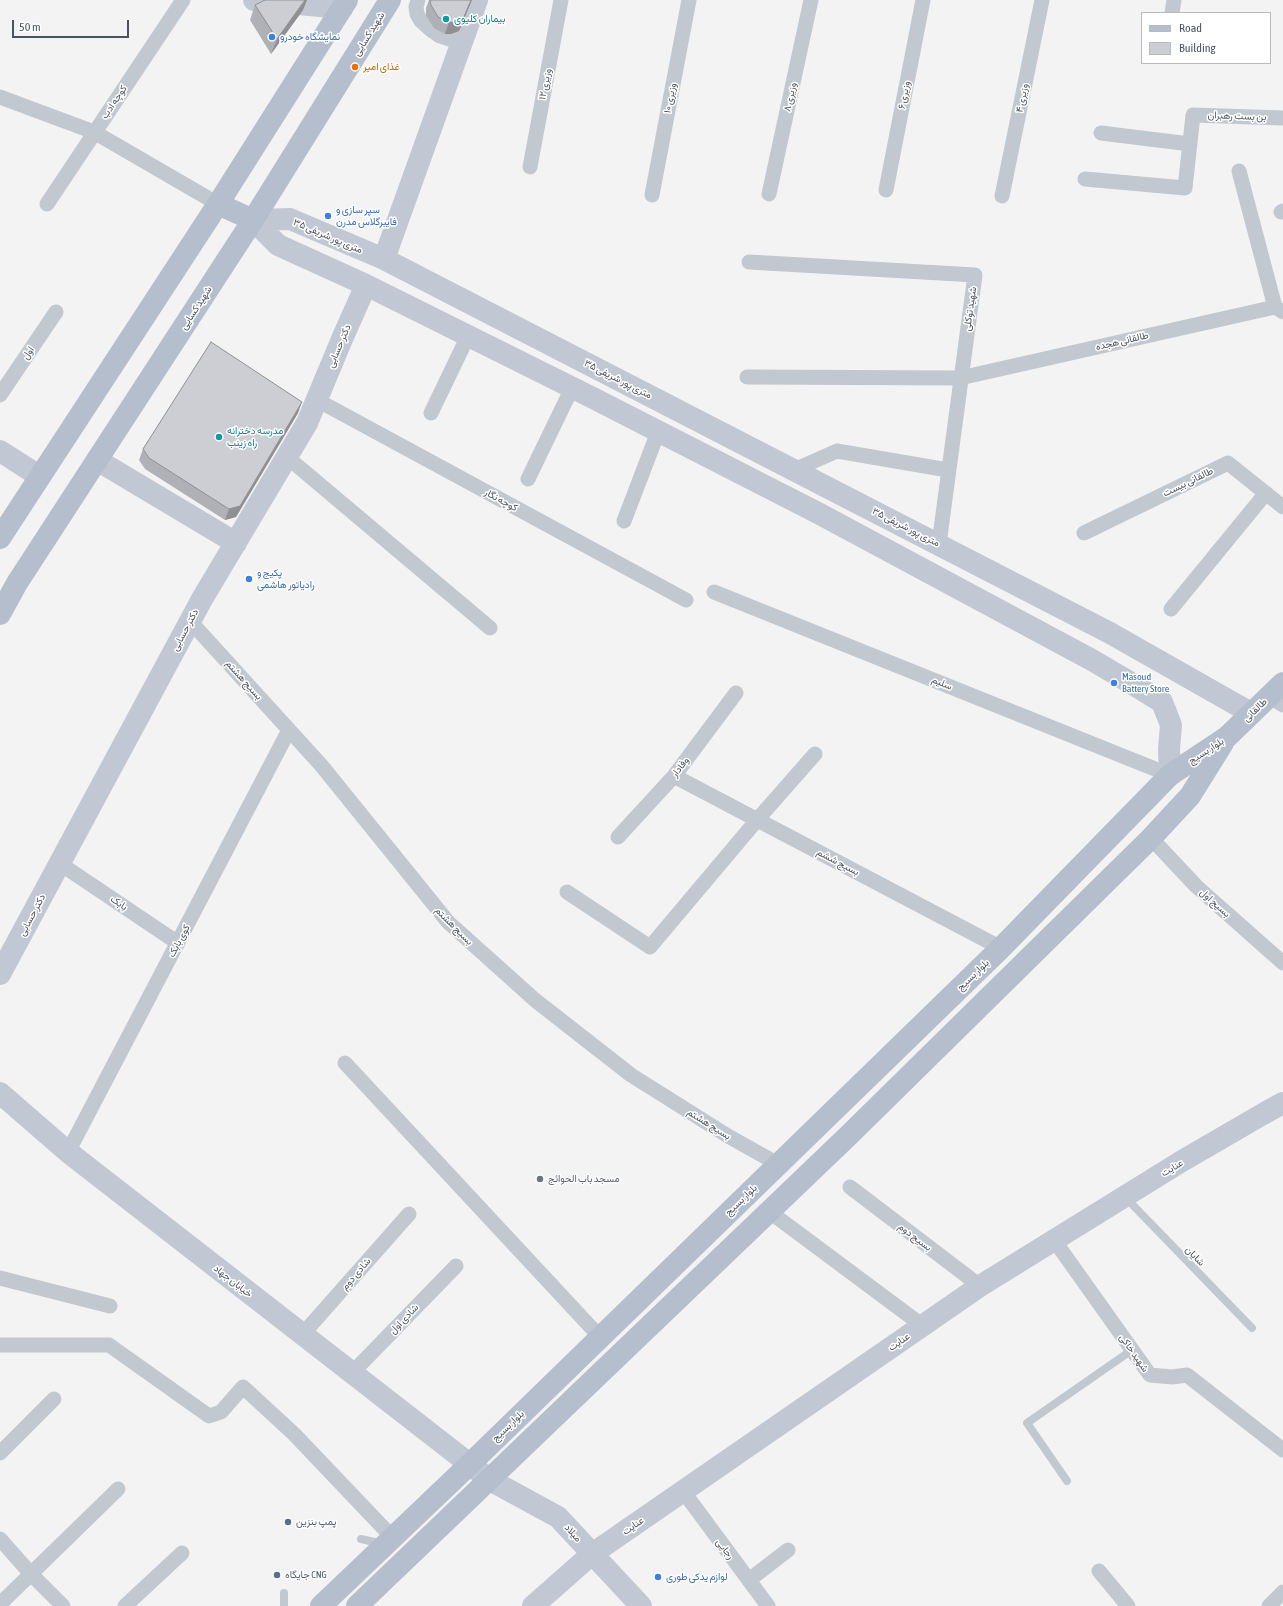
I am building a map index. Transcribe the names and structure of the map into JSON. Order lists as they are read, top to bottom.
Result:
{
  "streets": {
    "main road": ["شهید کسایی", "طالقانی", "بلوار بسیج"],
    "street": [
      "وزيری ۱۲",
      "وزیری ۶",
      "وزیری ۸",
      "وزیری ۱۰",
      "وزیری ۴",
      "کوچه ادب",
      "بن بست رهبران",
      "۳۵ متری پور شریفی",
      "شهید توکلی",
      "طالقانی هجده",
      "دکتر حسابی",
      "اول",
      "طالقانی بیست",
      "کوچه نگار",
      "بسیج هشتم",
      "سلیم",
      "وفادار",
      "بسیج ششم",
      "بابک",
      "بسیج اول",
      "کوی بابک",
      "عنایت",
      "بسيج دوم",
      "شادی دوم",
      "خیابان جهاد",
      "شادی اول",
      "شهید خاکی",
      "میلاد",
      "رجایی"
    ],
    "lane": ["شایان"]
  },
  "crossings": [
    ["شهید کسایی", "۳۵ متری پور شریفی"],
    ["۳۵ متری پور شریفی", "شهید توکلی"],
    ["۳۵ متری پور شریفی", "طالقانی"],
    ["شهید توکلی", "طالقانی هجده"],
    ["دکتر حسابی", "کوچه نگار"],
    ["دکتر حسابی", "بسیج هشتم"],
    ["دکتر حسابی", "بابک"],
    ["بسیج هشتم", "بلوار بسیج"],
    ["بسیج هشتم", "کوی بابک"],
    ["سلیم", "بلوار بسیج"],
    ["طالقانی", "بلوار بسیج"],
    ["بلوار بسیج", "بسیج ششم"],
    ["بلوار بسیج", "بسیج اول"],
    ["بلوار بسیج", "خیابان جهاد"],
    ["بلوار بسیج", "میلاد"],
    ["وفادار", "بسیج ششم"],
    ["بابک", "کوی بابک"],
    ["کوی بابک", "خیابان جهاد"],
    ["عنایت", "بسيج دوم"],
    ["عنایت", "شایان"],
    ["عنایت", "شهید خاکی"],
    ["عنایت", "میلاد"],
    ["عنایت", "رجایی"],
    ["شادی دوم", "خیابان جهاد"],
    ["خیابان جهاد", "شادی اول"],
    ["خیابان جهاد", "میلاد"]
  ],
  "places": [
    "بیماران کلیوی",
    "نمایشگاه خودرو",
    "غذای امیر",
    "سپر سازی و فایبرگلاس مدرن",
    "مدرسه دخترانه راه زینب",
    "پکیج و رادیاتور هاشمی",
    "Masoud Battery Store",
    "مسجد باب الحوائج",
    "پمپ بنزین",
    "جایگاه CNG",
    "لوازم یدکی طوری"
  ],
  "legend": ["Road", "Building"],
  "scale_bar": "50 m"
}
